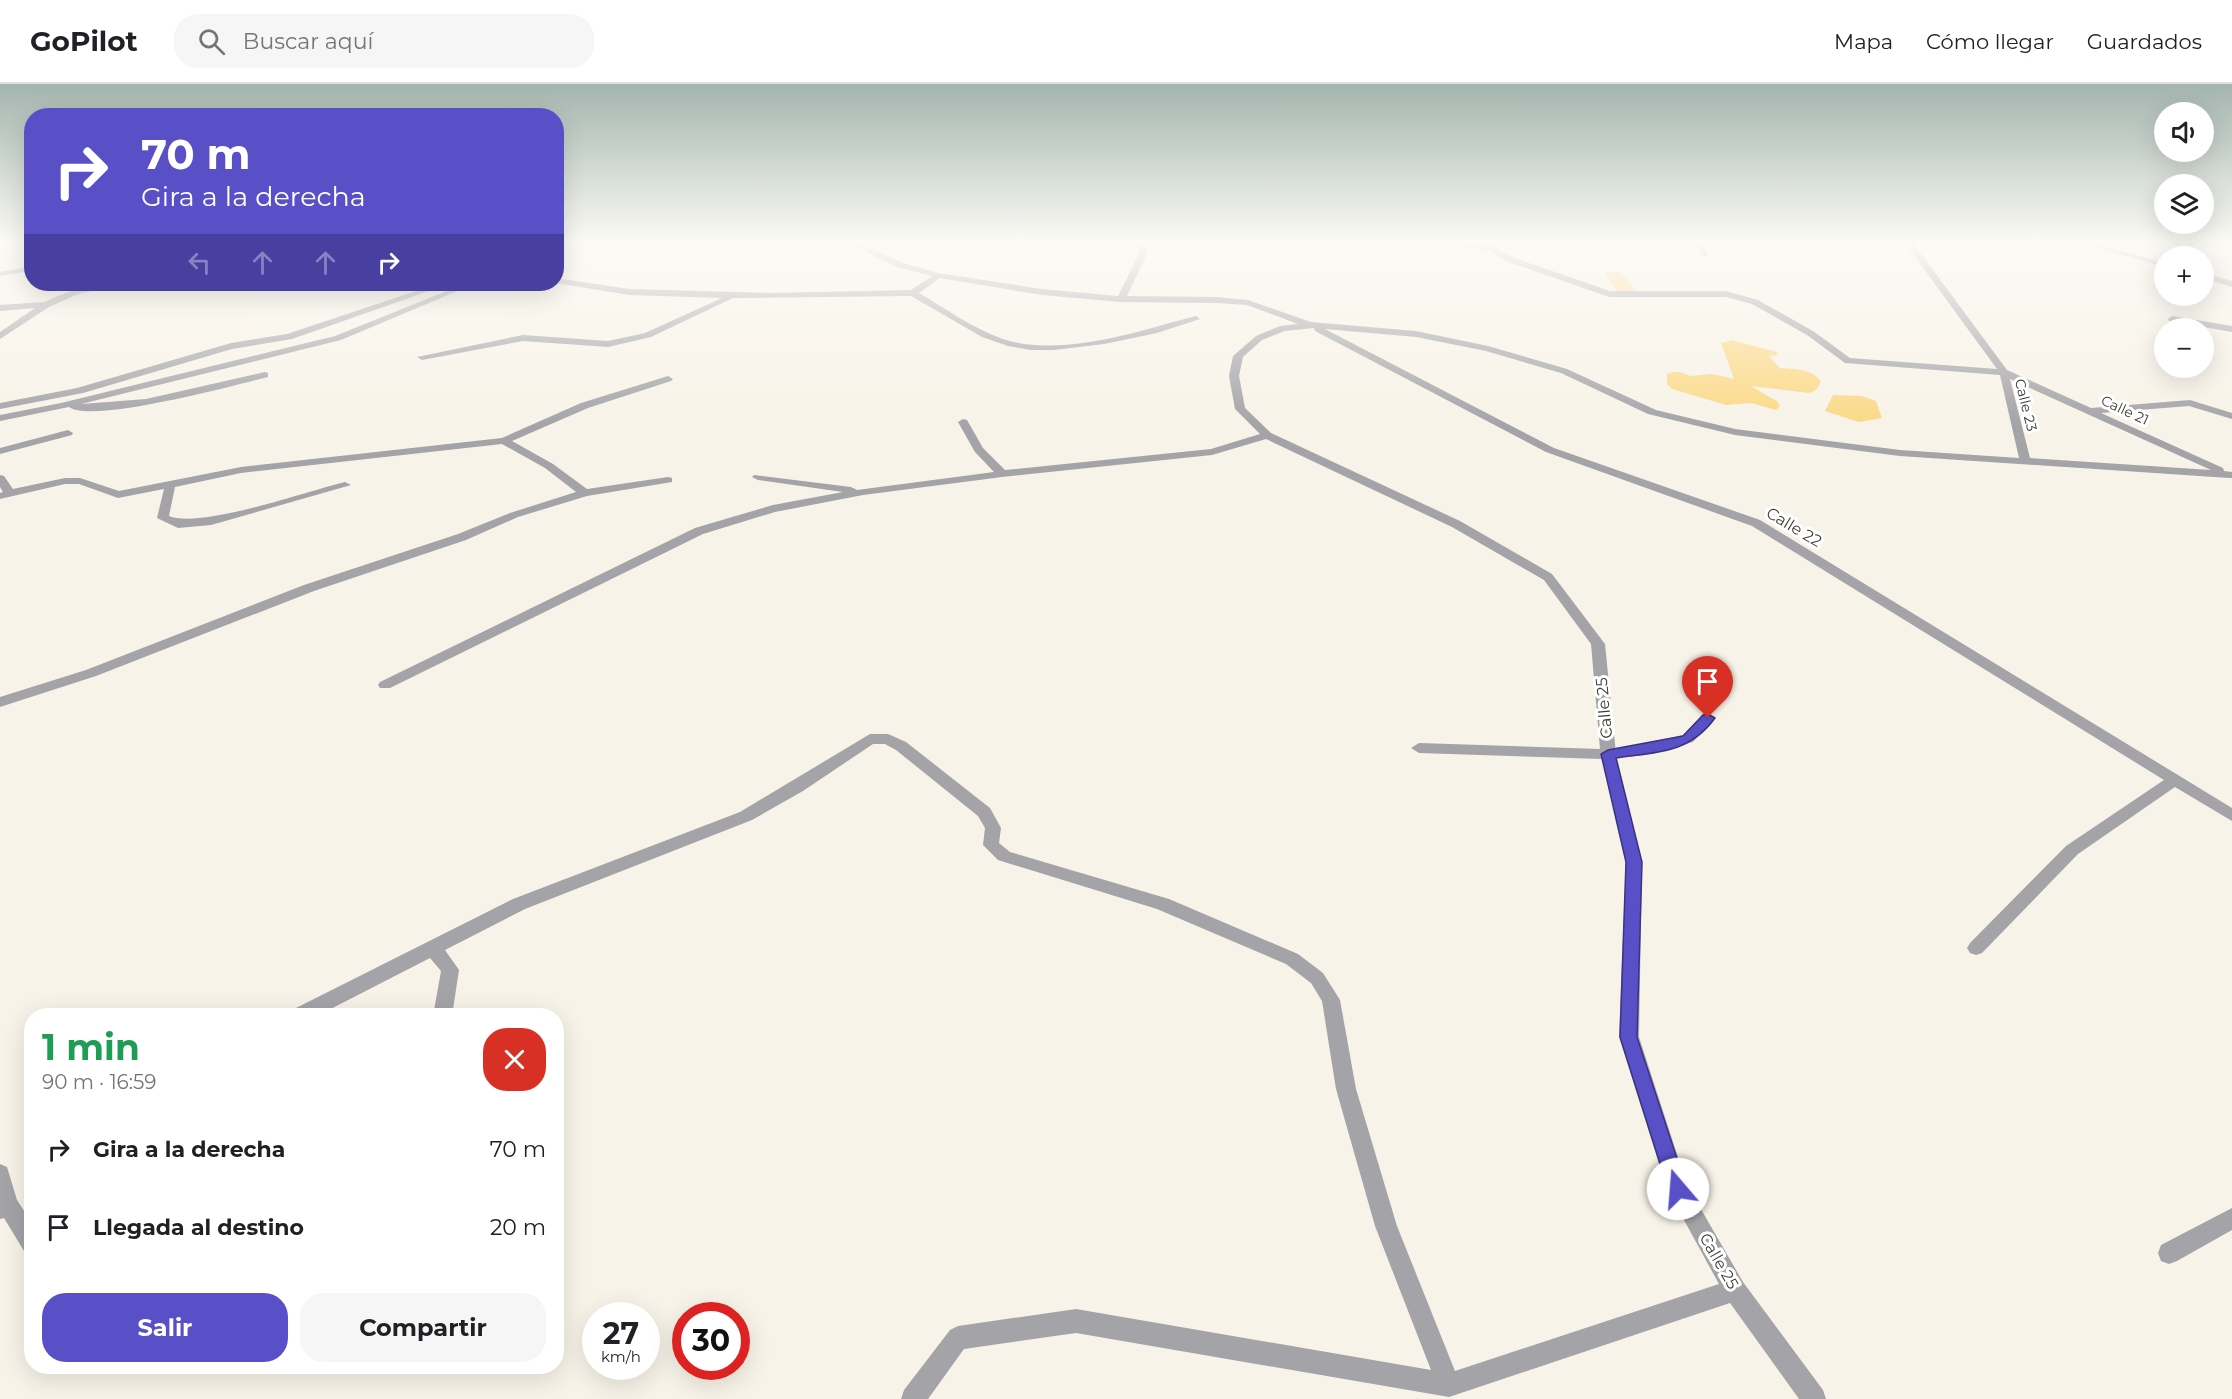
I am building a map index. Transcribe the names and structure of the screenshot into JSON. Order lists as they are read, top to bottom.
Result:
{
  "streets": {
    "street": [
      "Calle 23",
      "Calle 21",
      "Calle 22",
      "Calle 25"
    ]
  },
  "crossings": [
    ["Calle 23", "Calle 21"],
    ["Calle 22", "Calle 25"]
  ],
  "page": {
    "header": "GoPilot",
    "search": "Buscar aquí",
    "nav": ["Mapa", "Cómo llegar", "Guardados"],
    "map_buttons": ["+", "−"],
    "turn": ["70 m", "Gira a la derecha"],
    "heading": ["1 min", "90 m · 16:59"],
    "list": [
      {
        "name": "Gira a la derecha",
        "value": "70 m"
      },
      {
        "name": "Llegada al destino",
        "value": "20 m"
      }
    ],
    "buttons": ["Salir", "Compartir"],
    "speed": "27 km/h",
    "limit": "30"
  }
}
